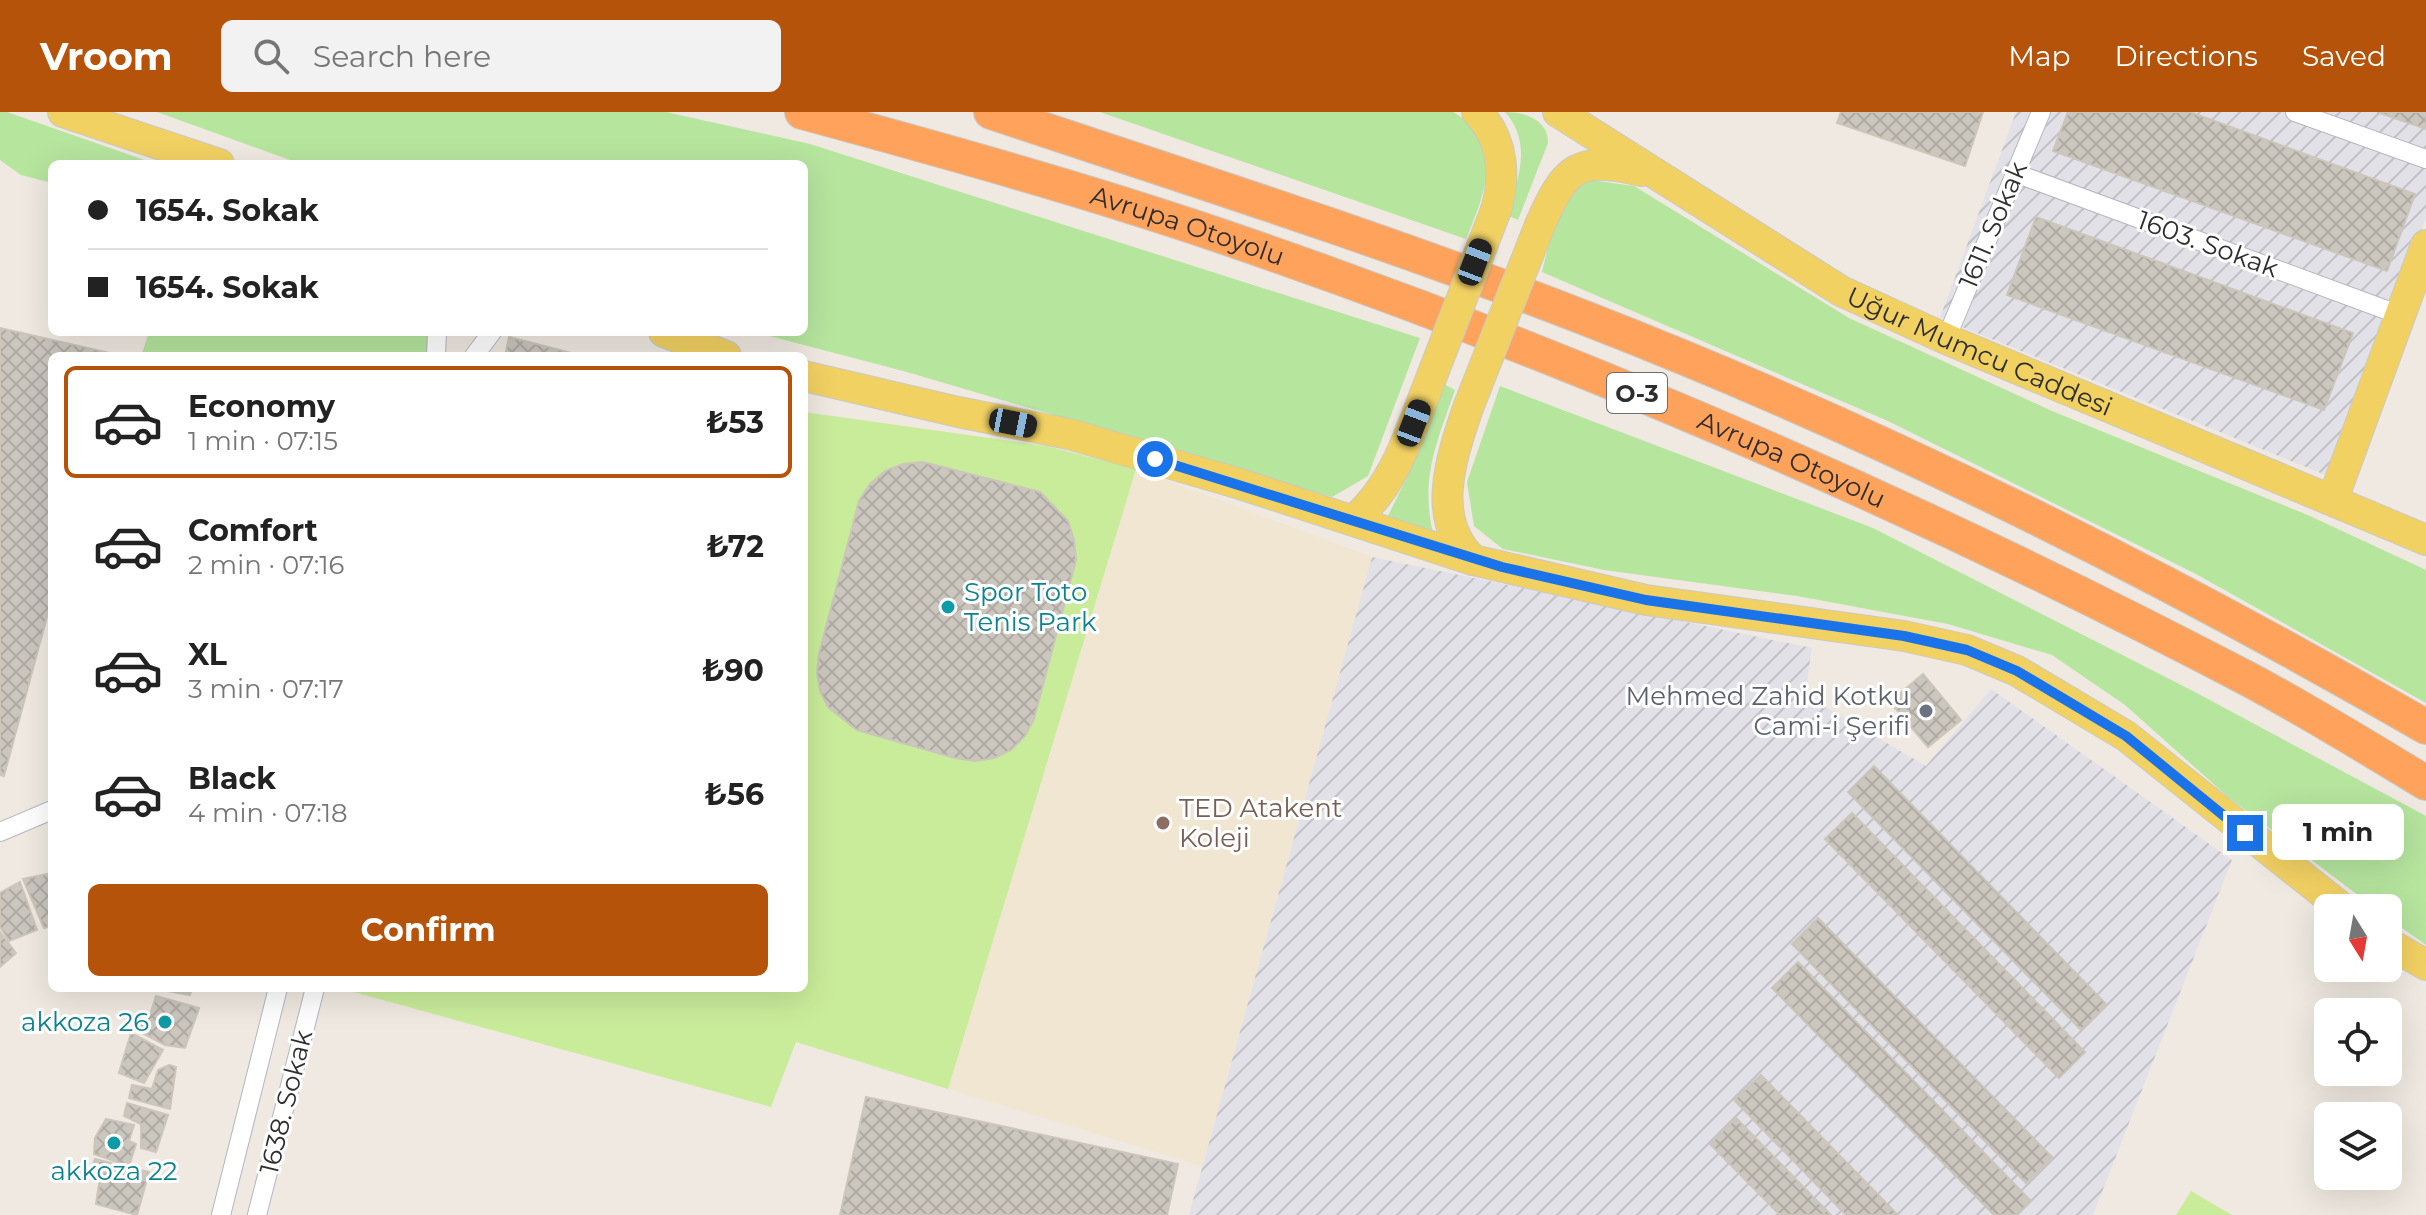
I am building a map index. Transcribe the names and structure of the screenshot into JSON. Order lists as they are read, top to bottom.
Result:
{
  "streets": {
    "highway": ["Avrupa Otoyolu", "O-3"],
    "main road": ["Uğur Mumcu Caddesi"],
    "street": ["1611. Sokak", "1603. Sokak", "1638. Sokak"]
  },
  "crossings": [
    ["1611. Sokak", "1603. Sokak"],
    ["1611. Sokak", "Uğur Mumcu Caddesi"]
  ],
  "places": [
    "Spor Toto Tenis Park",
    "Mehmed Zahid Kotku Cami-i Şerifi",
    "TED Atakent Koleji",
    "akkoza 26",
    "akkoza 22"
  ],
  "north": "bottom",
  "page": {
    "header": "Vroom",
    "search": "Search here",
    "nav": ["Map", "Directions", "Saved"],
    "banner": ["1654. Sokak", "1654. Sokak"],
    "list": [
      {
        "name": "Economy",
        "note": "1 min · 07:15",
        "value": "₺53"
      },
      {
        "name": "Comfort",
        "note": "2 min · 07:16",
        "value": "₺72"
      },
      {
        "name": "XL",
        "note": "3 min · 07:17",
        "value": "₺90"
      },
      {
        "name": "Black",
        "note": "4 min · 07:18",
        "value": "₺56"
      }
    ],
    "bubble": "1 min",
    "buttons": "Confirm"
  }
}
